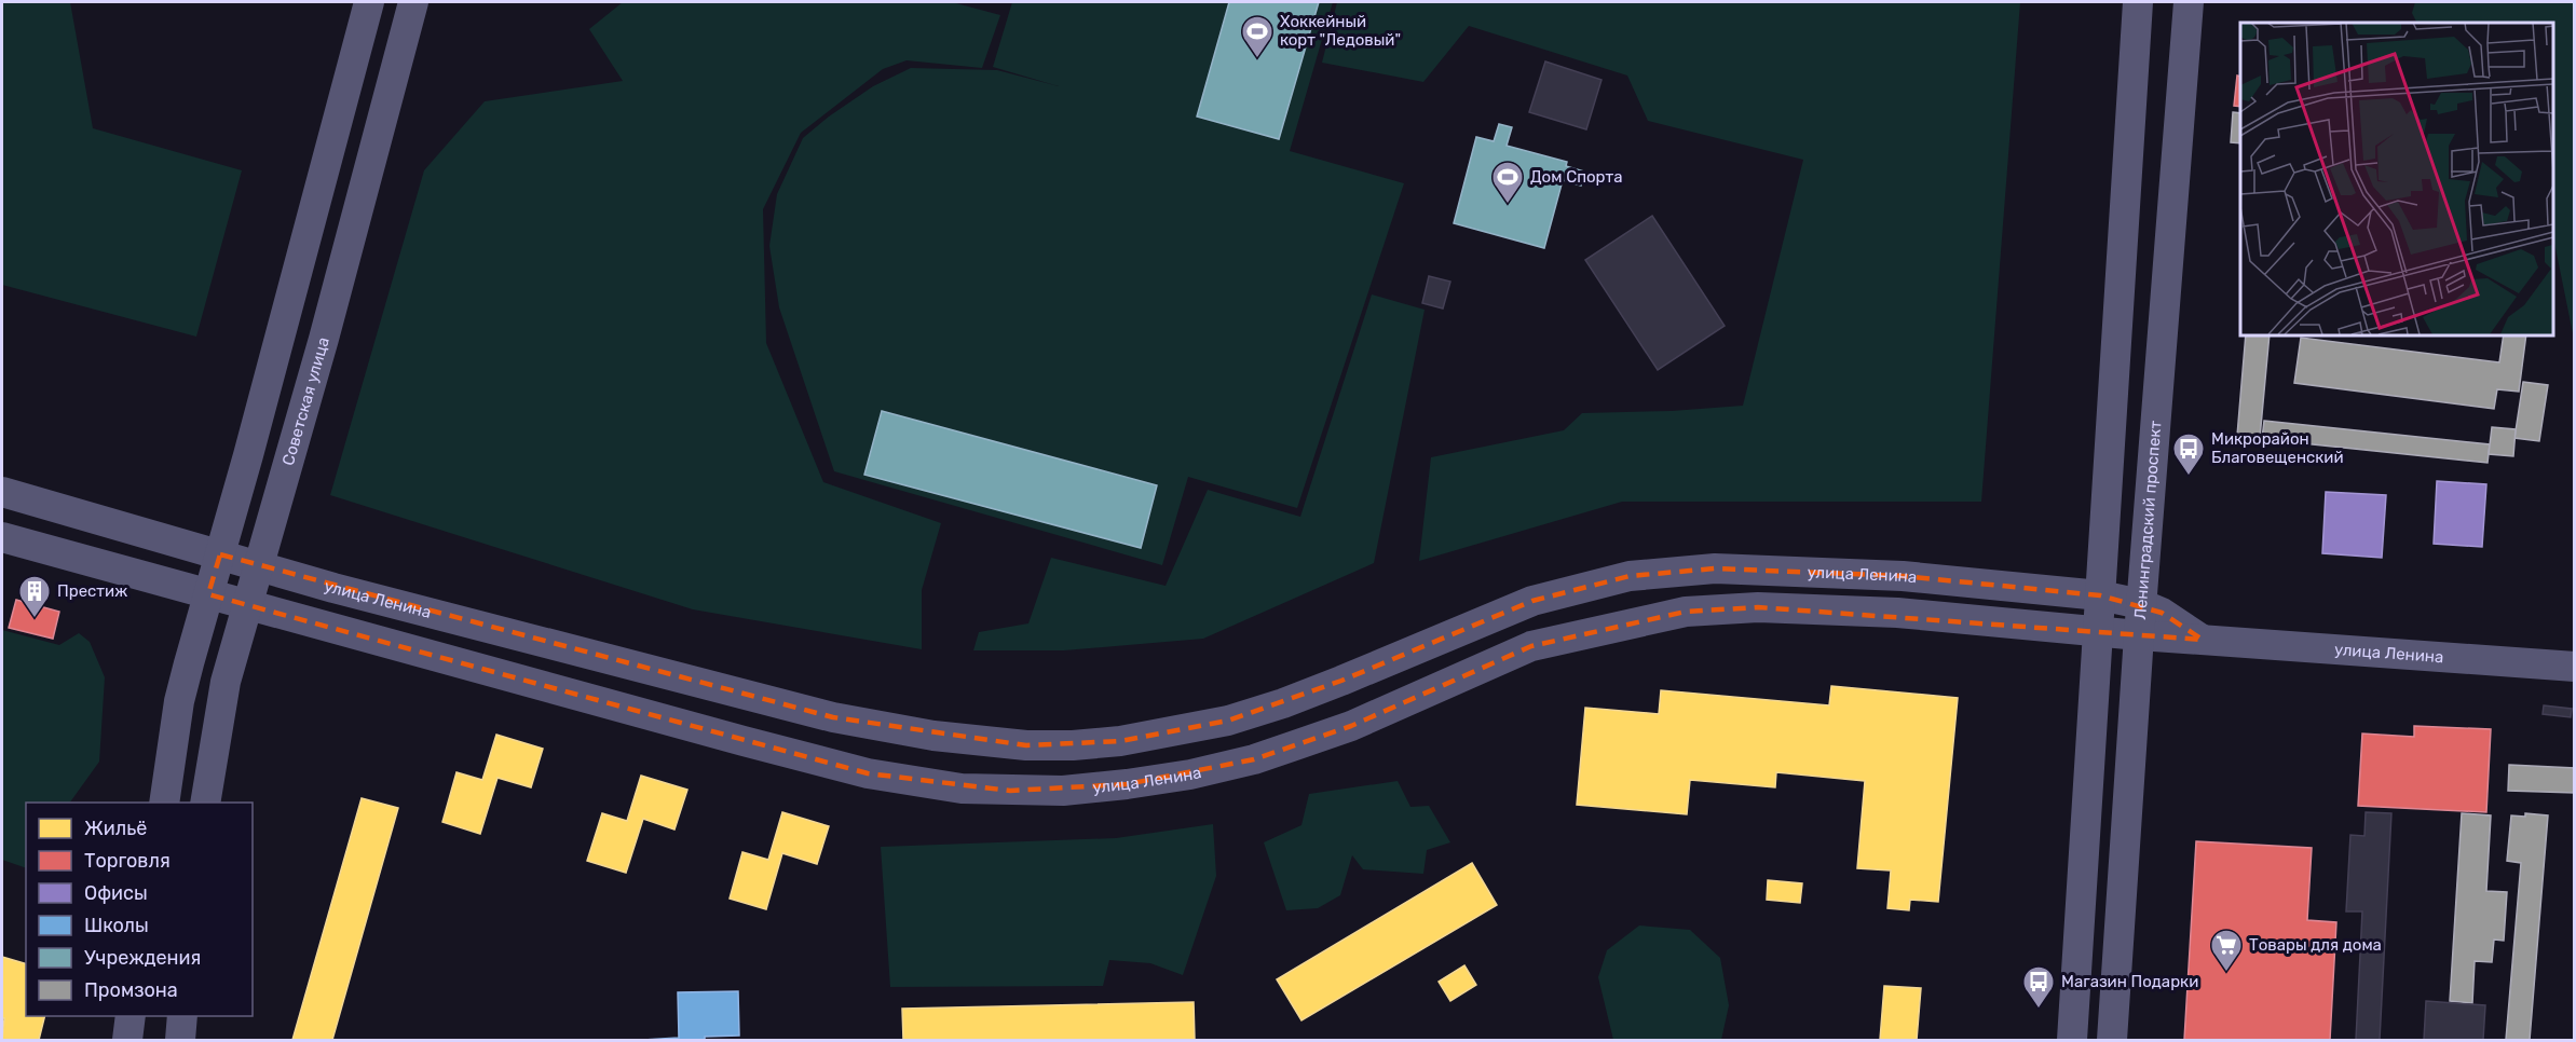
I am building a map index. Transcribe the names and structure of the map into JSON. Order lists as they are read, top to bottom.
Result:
{
  "streets": {
    "street": ["Советская улица", "Ленинградский проспект", "улица Ленина"]
  },
  "crossings": [
    ["Советская улица", "улица Ленина"],
    ["Ленинградский проспект", "улица Ленина"]
  ],
  "places": {
    "sports": ["Хоккейный корт \"Ледовый\"", "Дом Спорта"],
    "bus stop": ["Микрорайон Благовещенский", "Магазин Подарки"],
    "building": ["Престиж"],
    "supermarket": ["Товары для дома"]
  },
  "legend": [
    "Жильё",
    "Торговля",
    "Офисы",
    "Школы",
    "Учреждения",
    "Промзона"
  ]
}
